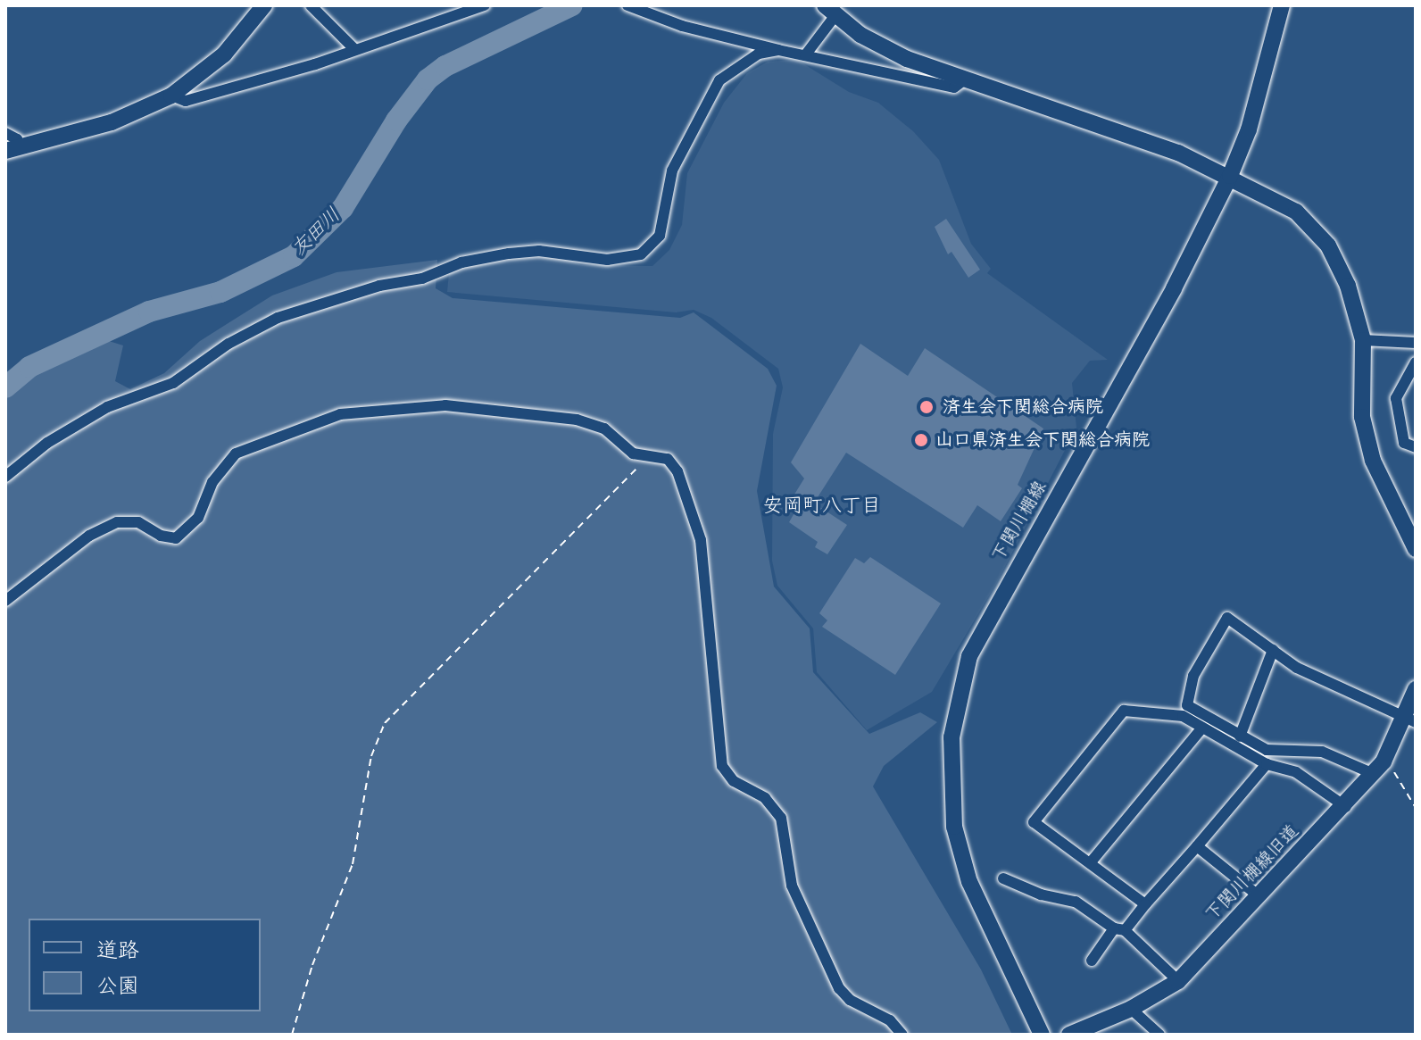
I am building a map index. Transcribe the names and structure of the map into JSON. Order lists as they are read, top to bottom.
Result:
{
  "streets": {
    "street": ["下関川棚線", "下関川棚線旧道"]
  },
  "districts": ["安岡町八丁目"],
  "water": ["友田川"],
  "places": ["済生会下関総合病院", "山口県済生会下関総合病院"],
  "legend": ["道路", "公園"]
}
